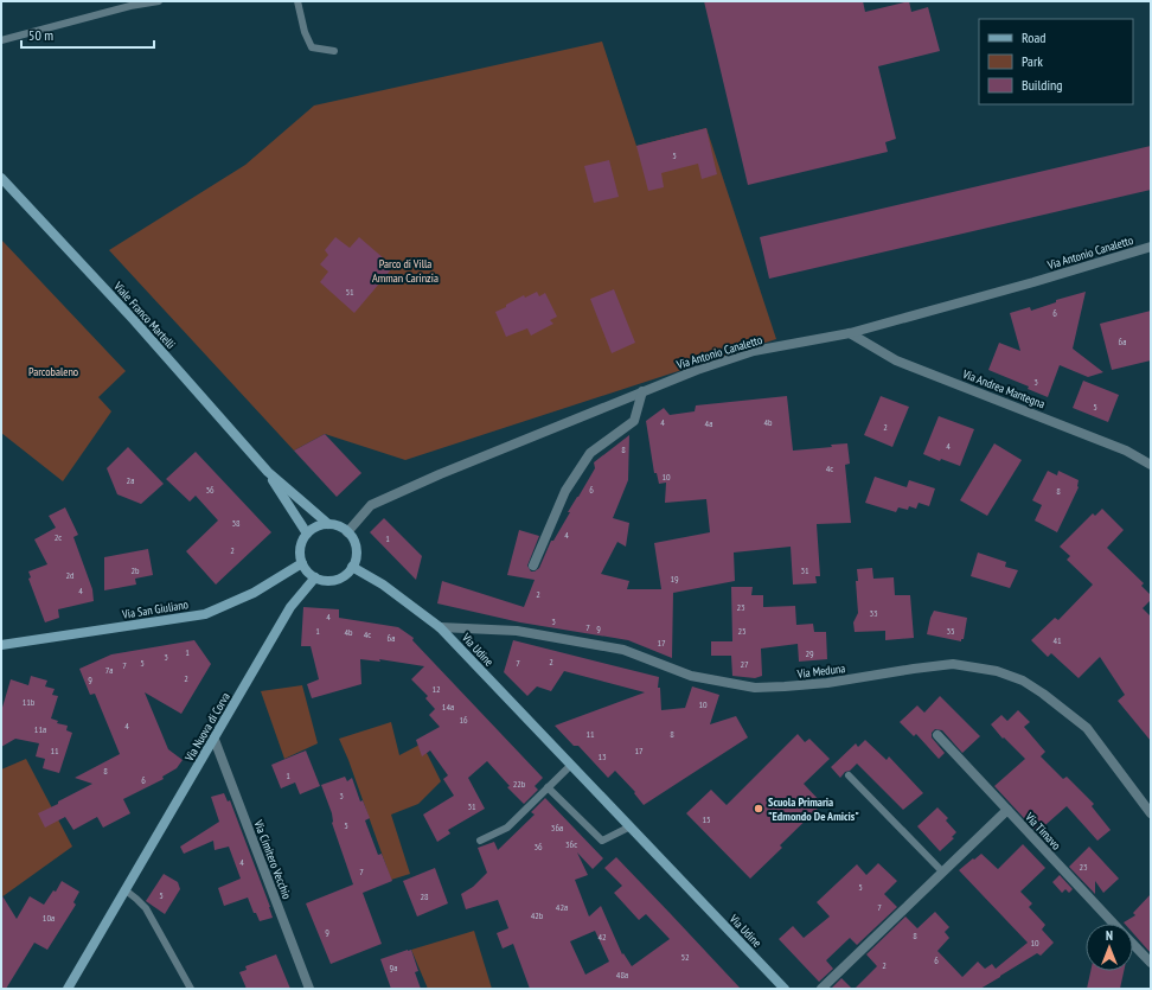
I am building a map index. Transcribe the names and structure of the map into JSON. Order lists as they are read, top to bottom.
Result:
{
  "streets": {
    "main road": [
      "Viale Franco Martelli",
      "Via San Giuliano",
      "Via Udine",
      "Via Nuova di Corva"
    ],
    "street": [
      "Via Antonio Canaletto",
      "Via Andrea Mantegna",
      "Via Meduna",
      "Via Timavo",
      "Via Cimitero Vecchio"
    ]
  },
  "crossings": [
    ["Via Antonio Canaletto", "Viale Franco Martelli"],
    ["Via Antonio Canaletto", "Via Andrea Mantegna"],
    ["Via Antonio Canaletto", "Via San Giuliano"],
    ["Via Antonio Canaletto", "Via Udine"],
    ["Via Antonio Canaletto", "Via Nuova di Corva"],
    ["Viale Franco Martelli", "Via San Giuliano"],
    ["Viale Franco Martelli", "Via Udine"],
    ["Viale Franco Martelli", "Via Nuova di Corva"],
    ["Via San Giuliano", "Via Udine"],
    ["Via San Giuliano", "Via Nuova di Corva"],
    ["Via Udine", "Via Meduna"],
    ["Via Udine", "Via Nuova di Corva"],
    ["Via Nuova di Corva", "Via Cimitero Vecchio"]
  ],
  "parks": ["Parco di Villa Amman Carinzia", "Parcobaleno"],
  "places": ["Scuola Primaria \"Edmondo De Amicis\""],
  "house_numbers": [
    "5",
    "51",
    "6",
    "6a",
    "3",
    "5",
    "4",
    "4b",
    "4a",
    "2",
    "4",
    "8",
    "4c",
    "10",
    "2a",
    "36",
    "6",
    "8",
    "38",
    "4",
    "2c",
    "1",
    "2",
    "2b",
    "31",
    "2d",
    "19",
    "4",
    "2",
    "23",
    "33",
    "4",
    "3",
    "7",
    "9",
    "1",
    "25",
    "35",
    "4b",
    "4c",
    "6a",
    "41",
    "17",
    "1",
    "29",
    "3",
    "2",
    "5",
    "7",
    "27",
    "7",
    "7a",
    "2",
    "9",
    "12",
    "11b",
    "10",
    "14a",
    "16",
    "4",
    "11a",
    "11",
    "8",
    "11",
    "17",
    "13",
    "8",
    "1",
    "6",
    "22b",
    "3",
    "31",
    "15",
    "5",
    "36a",
    "36c",
    "36",
    "4",
    "23",
    "7",
    "5",
    "5",
    "28",
    "42a",
    "7",
    "42b",
    "10a",
    "9",
    "8",
    "42",
    "10",
    "52",
    "6",
    "2",
    "9a",
    "48a"
  ],
  "legend": ["Road", "Park", "Building"],
  "scale_bar": "50 m",
  "north": "top"
}
